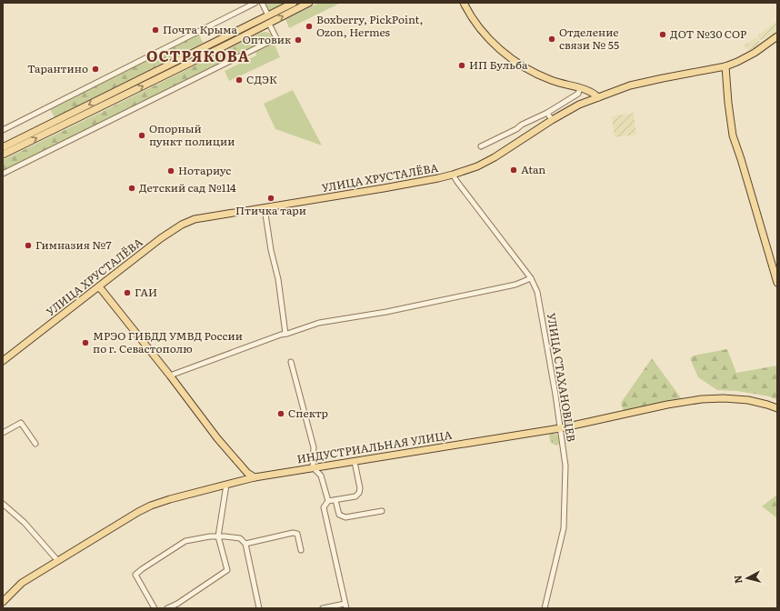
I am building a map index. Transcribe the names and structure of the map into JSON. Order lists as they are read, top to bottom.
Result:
{
  "streets": {
    "main road": ["УЛИЦА ХРУСТАЛЁВА", "ИНДУСТРИАЛЬНАЯ УЛИЦА"],
    "street": ["УЛИЦА СТАХАНОВЦЕВ"]
  },
  "crossings": [
    ["УЛИЦА ХРУСТАЛЁВА", "УЛИЦА СТАХАНОВЦЕВ"],
    ["УЛИЦА СТАХАНОВЦЕВ", "ИНДУСТРИАЛЬНАЯ УЛИЦА"]
  ],
  "districts": ["ОСТРЯКОВА"],
  "places": [
    "Boxberry, PickPoint, Ozon, Hermes",
    "Почта Крыма",
    "ДОТ №30 СОР",
    "Отделение связи № 55",
    "Оптовик",
    "ИП Бульба",
    "Тарантино",
    "СДЭК",
    "Опорный пункт полиции",
    "Atan",
    "Нотариус",
    "Детский сад №114",
    "Птичка тари",
    "Гимназия №7",
    "ГАИ",
    "МРЭО ГИБДД УМВД России по г. Севастополю",
    "Спектр"
  ],
  "north": "left"
}
